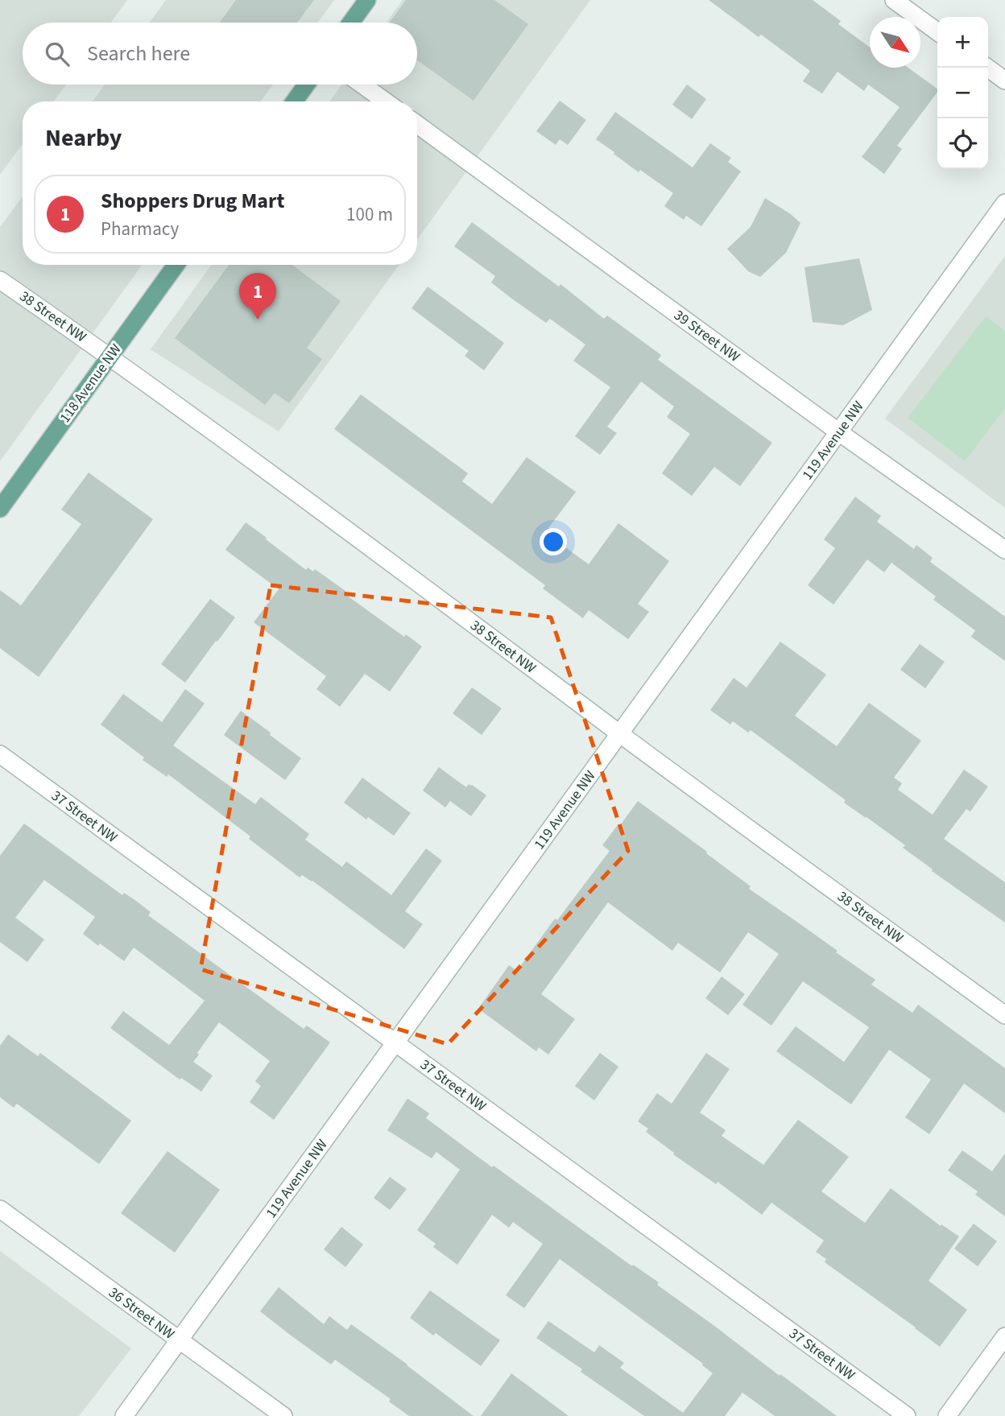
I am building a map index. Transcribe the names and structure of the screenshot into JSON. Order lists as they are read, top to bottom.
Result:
{
  "streets": {
    "main road": ["118 Avenue NW"],
    "street": [
      "38 Street NW",
      "39 Street NW",
      "119 Avenue NW",
      "37 Street NW",
      "36 Street NW"
    ]
  },
  "crossings": [
    ["38 Street NW", "118 Avenue NW"],
    ["38 Street NW", "119 Avenue NW"],
    ["39 Street NW", "119 Avenue NW"],
    ["119 Avenue NW", "37 Street NW"],
    ["119 Avenue NW", "36 Street NW"]
  ],
  "north": "bottom right",
  "page": {
    "map_buttons": ["+", "−"],
    "search": "Search here",
    "heading": "Nearby",
    "list": [
      {
        "mark": "1",
        "name": "Shoppers Drug Mart",
        "note": "Pharmacy",
        "value": "100 m"
      }
    ],
    "pins": "1"
  }
}
